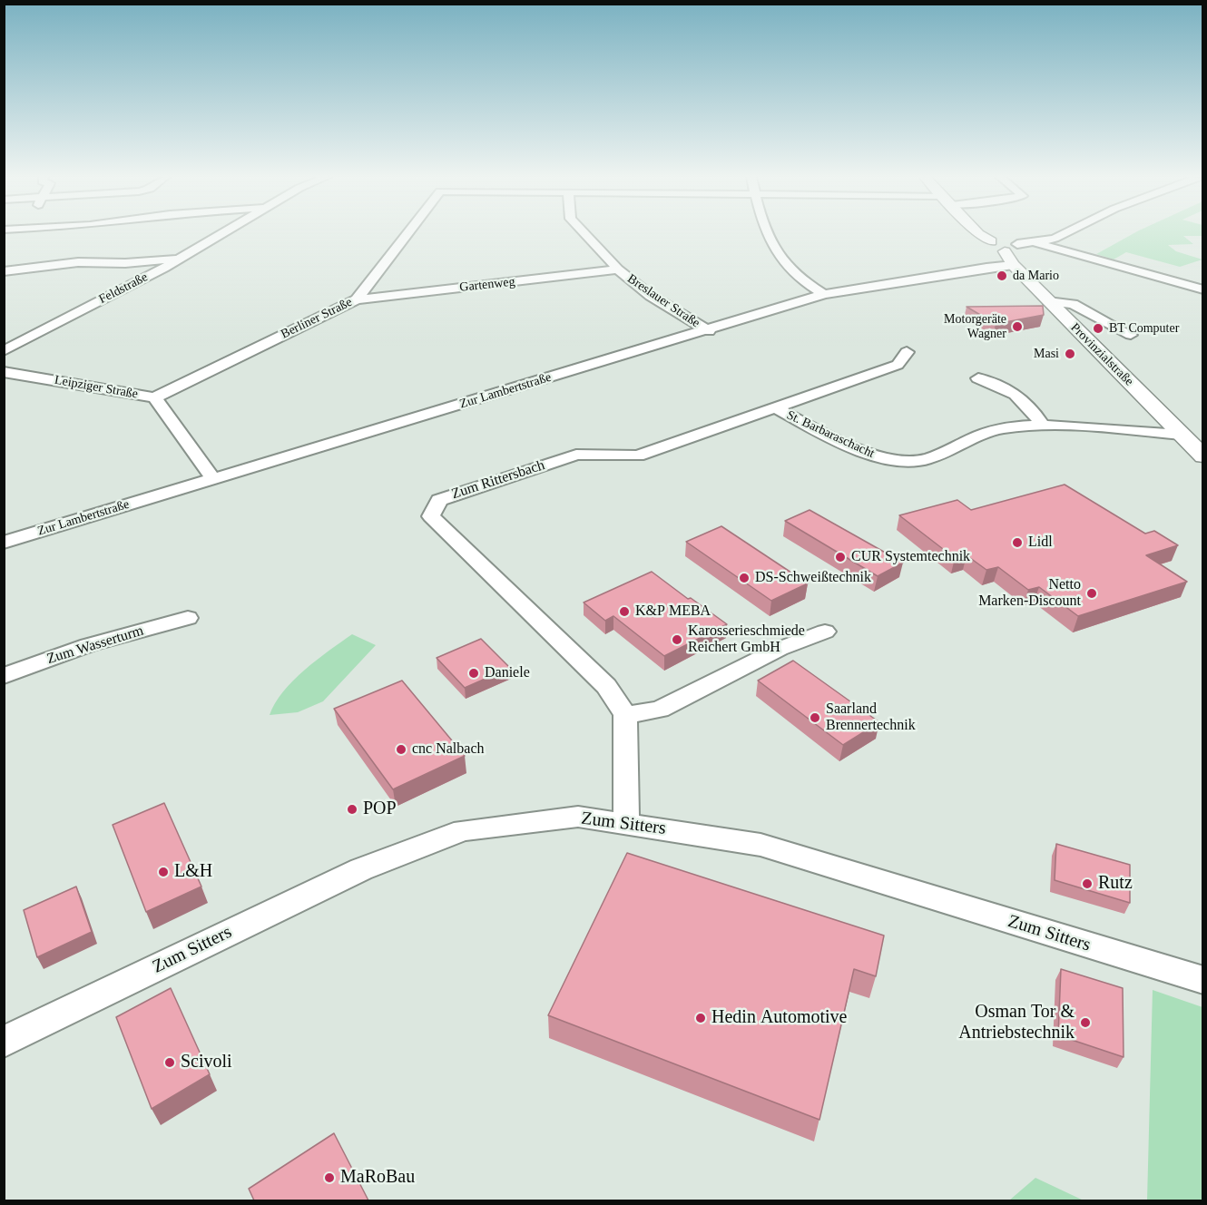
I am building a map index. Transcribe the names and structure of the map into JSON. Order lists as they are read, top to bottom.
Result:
{
  "streets": {
    "street": [
      "Gartenweg",
      "Feldstraße",
      "Breslauer Straße",
      "Berliner Straße",
      "Provinzialstraße",
      "Leipziger Straße",
      "Zur Lambertstraße",
      "St. Barbaraschacht",
      "Zum Rittersbach",
      "Zum Wasserturm",
      "Zum Sitters"
    ]
  },
  "crossings": [
    ["Gartenweg", "Breslauer Straße"],
    ["Gartenweg", "Berliner Straße"],
    ["Breslauer Straße", "Zur Lambertstraße"],
    ["Berliner Straße", "Leipziger Straße"],
    ["Provinzialstraße", "Zur Lambertstraße"],
    ["Provinzialstraße", "St. Barbaraschacht"],
    ["Leipziger Straße", "Zur Lambertstraße"],
    ["St. Barbaraschacht", "Zum Rittersbach"]
  ],
  "places": [
    "da Mario",
    "Motorgeräte Wagner",
    "BT Computer",
    "Masi",
    "Lidl",
    "CUR Systemtechnik",
    "DS-Schweißtechnik",
    "Netto Marken-Discount",
    "K&P MEBA",
    "Karosserieschmiede Reichert GmbH",
    "Daniele",
    "Saarland Brennertechnik",
    "cnc Nalbach",
    "POP",
    "L&H",
    "Rutz",
    "Hedin Automotive",
    "Osman Tor & Antriebstechnik",
    "Scivoli",
    "MaRoBau"
  ]
}
